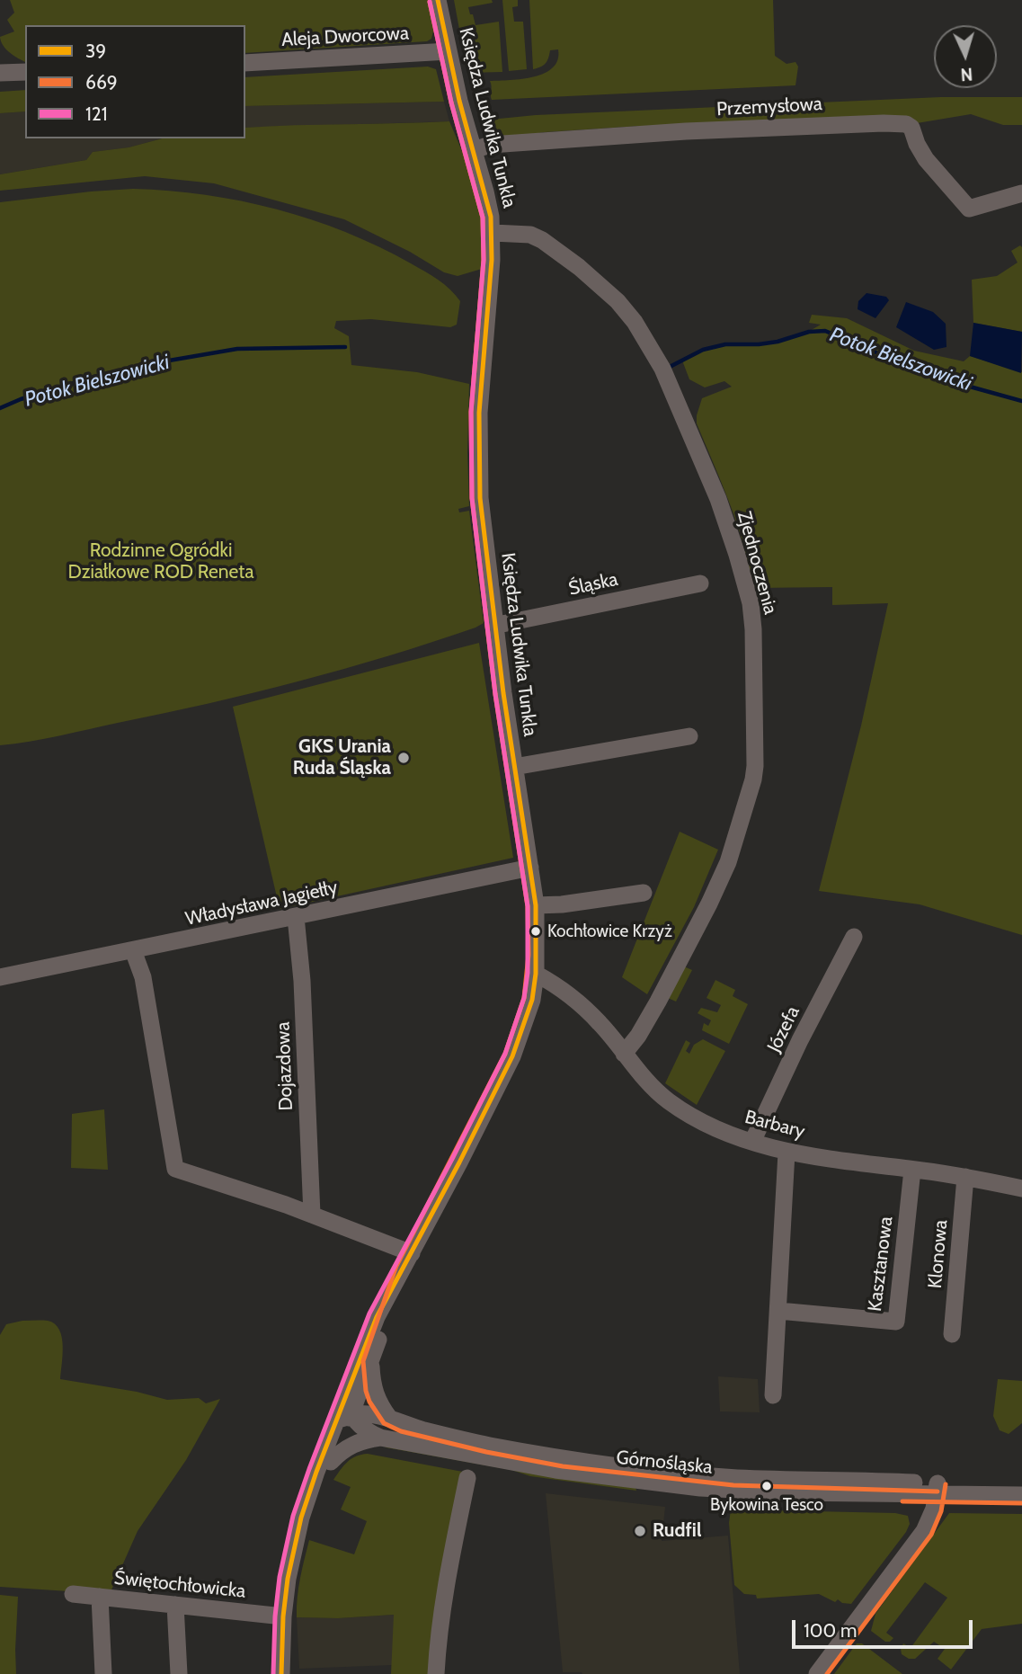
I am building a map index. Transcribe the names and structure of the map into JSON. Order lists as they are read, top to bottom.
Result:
{
  "streets": {
    "street": [
      "Aleja Dworcowa",
      "Przemysłowa",
      "Księdza Ludwika Tunkla",
      "Zjednoczenia",
      "Śląska",
      "Władysława Jagiełły",
      "Józefa",
      "Dojazdowa",
      "Barbary",
      "Klonowa",
      "Kasztanowa",
      "Górnośląska",
      "Świętochłowicka"
    ]
  },
  "crossings": [
    ["Aleja Dworcowa", "Księdza Ludwika Tunkla"],
    ["Przemysłowa", "Księdza Ludwika Tunkla"],
    ["Księdza Ludwika Tunkla", "Zjednoczenia"],
    ["Księdza Ludwika Tunkla", "Śląska"],
    ["Księdza Ludwika Tunkla", "Władysława Jagiełły"],
    ["Księdza Ludwika Tunkla", "Barbary"],
    ["Księdza Ludwika Tunkla", "Górnośląska"],
    ["Księdza Ludwika Tunkla", "Świętochłowicka"],
    ["Zjednoczenia", "Barbary"],
    ["Władysława Jagiełły", "Dojazdowa"],
    ["Józefa", "Barbary"],
    ["Barbary", "Klonowa"],
    ["Barbary", "Kasztanowa"]
  ],
  "water": ["Potok Bielszowicki"],
  "parks": ["Rodzinne Ogródki Działkowe ROD Reneta"],
  "places": [
    "GKS Urania Ruda Śląska",
    "Kochłowice Krzyż",
    "Bykowina Tesco",
    "Rudfil"
  ],
  "lines": ["transit line 39", "transit line 669", "transit line 121"],
  "legend": ["39", "669", "121"],
  "scale_bar": "100 m",
  "north": "bottom"
}
